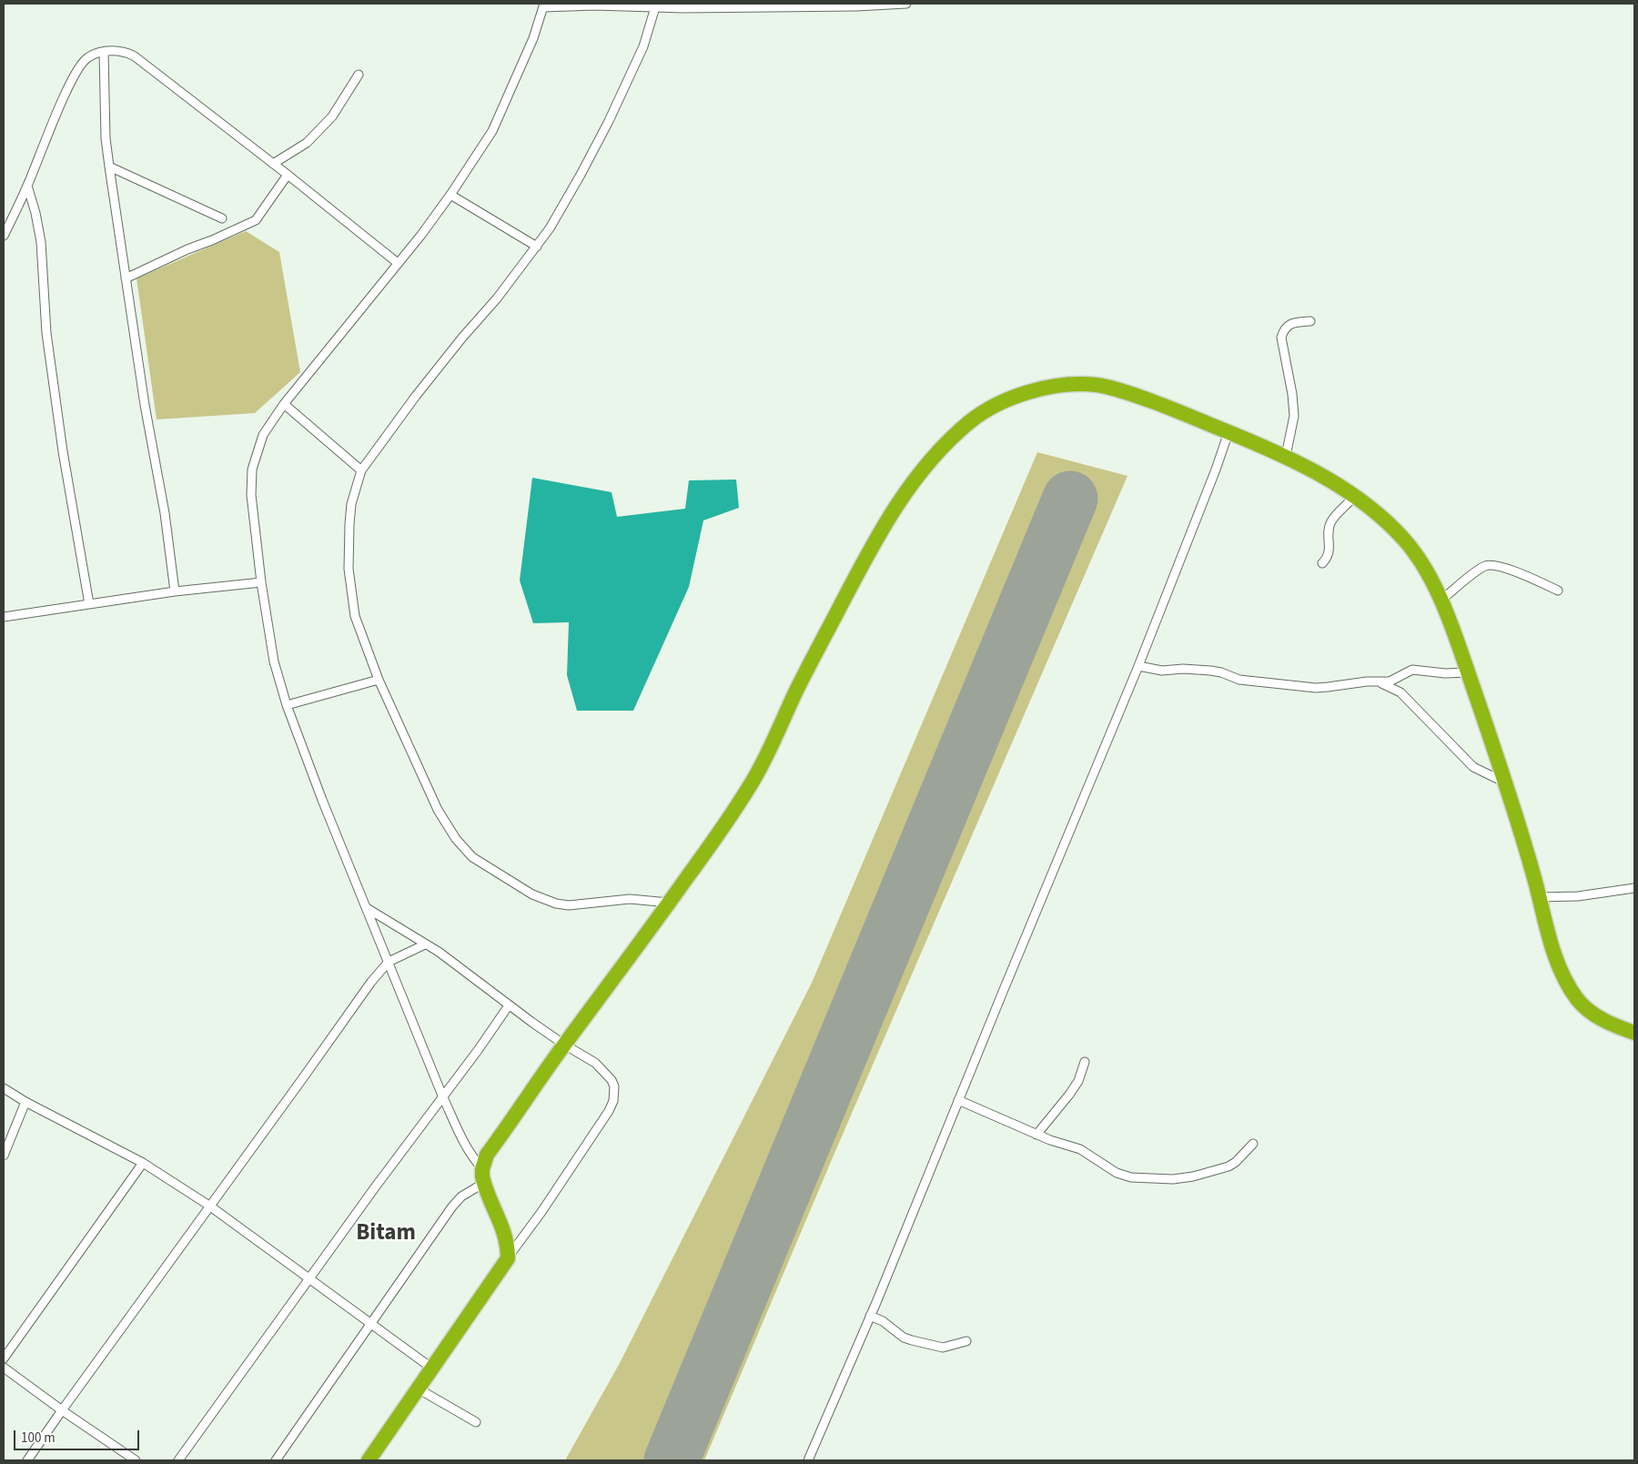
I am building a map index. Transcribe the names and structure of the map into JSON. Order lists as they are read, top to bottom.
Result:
{
  "districts": ["Bitam"],
  "scale_bar": "100 m"
}
